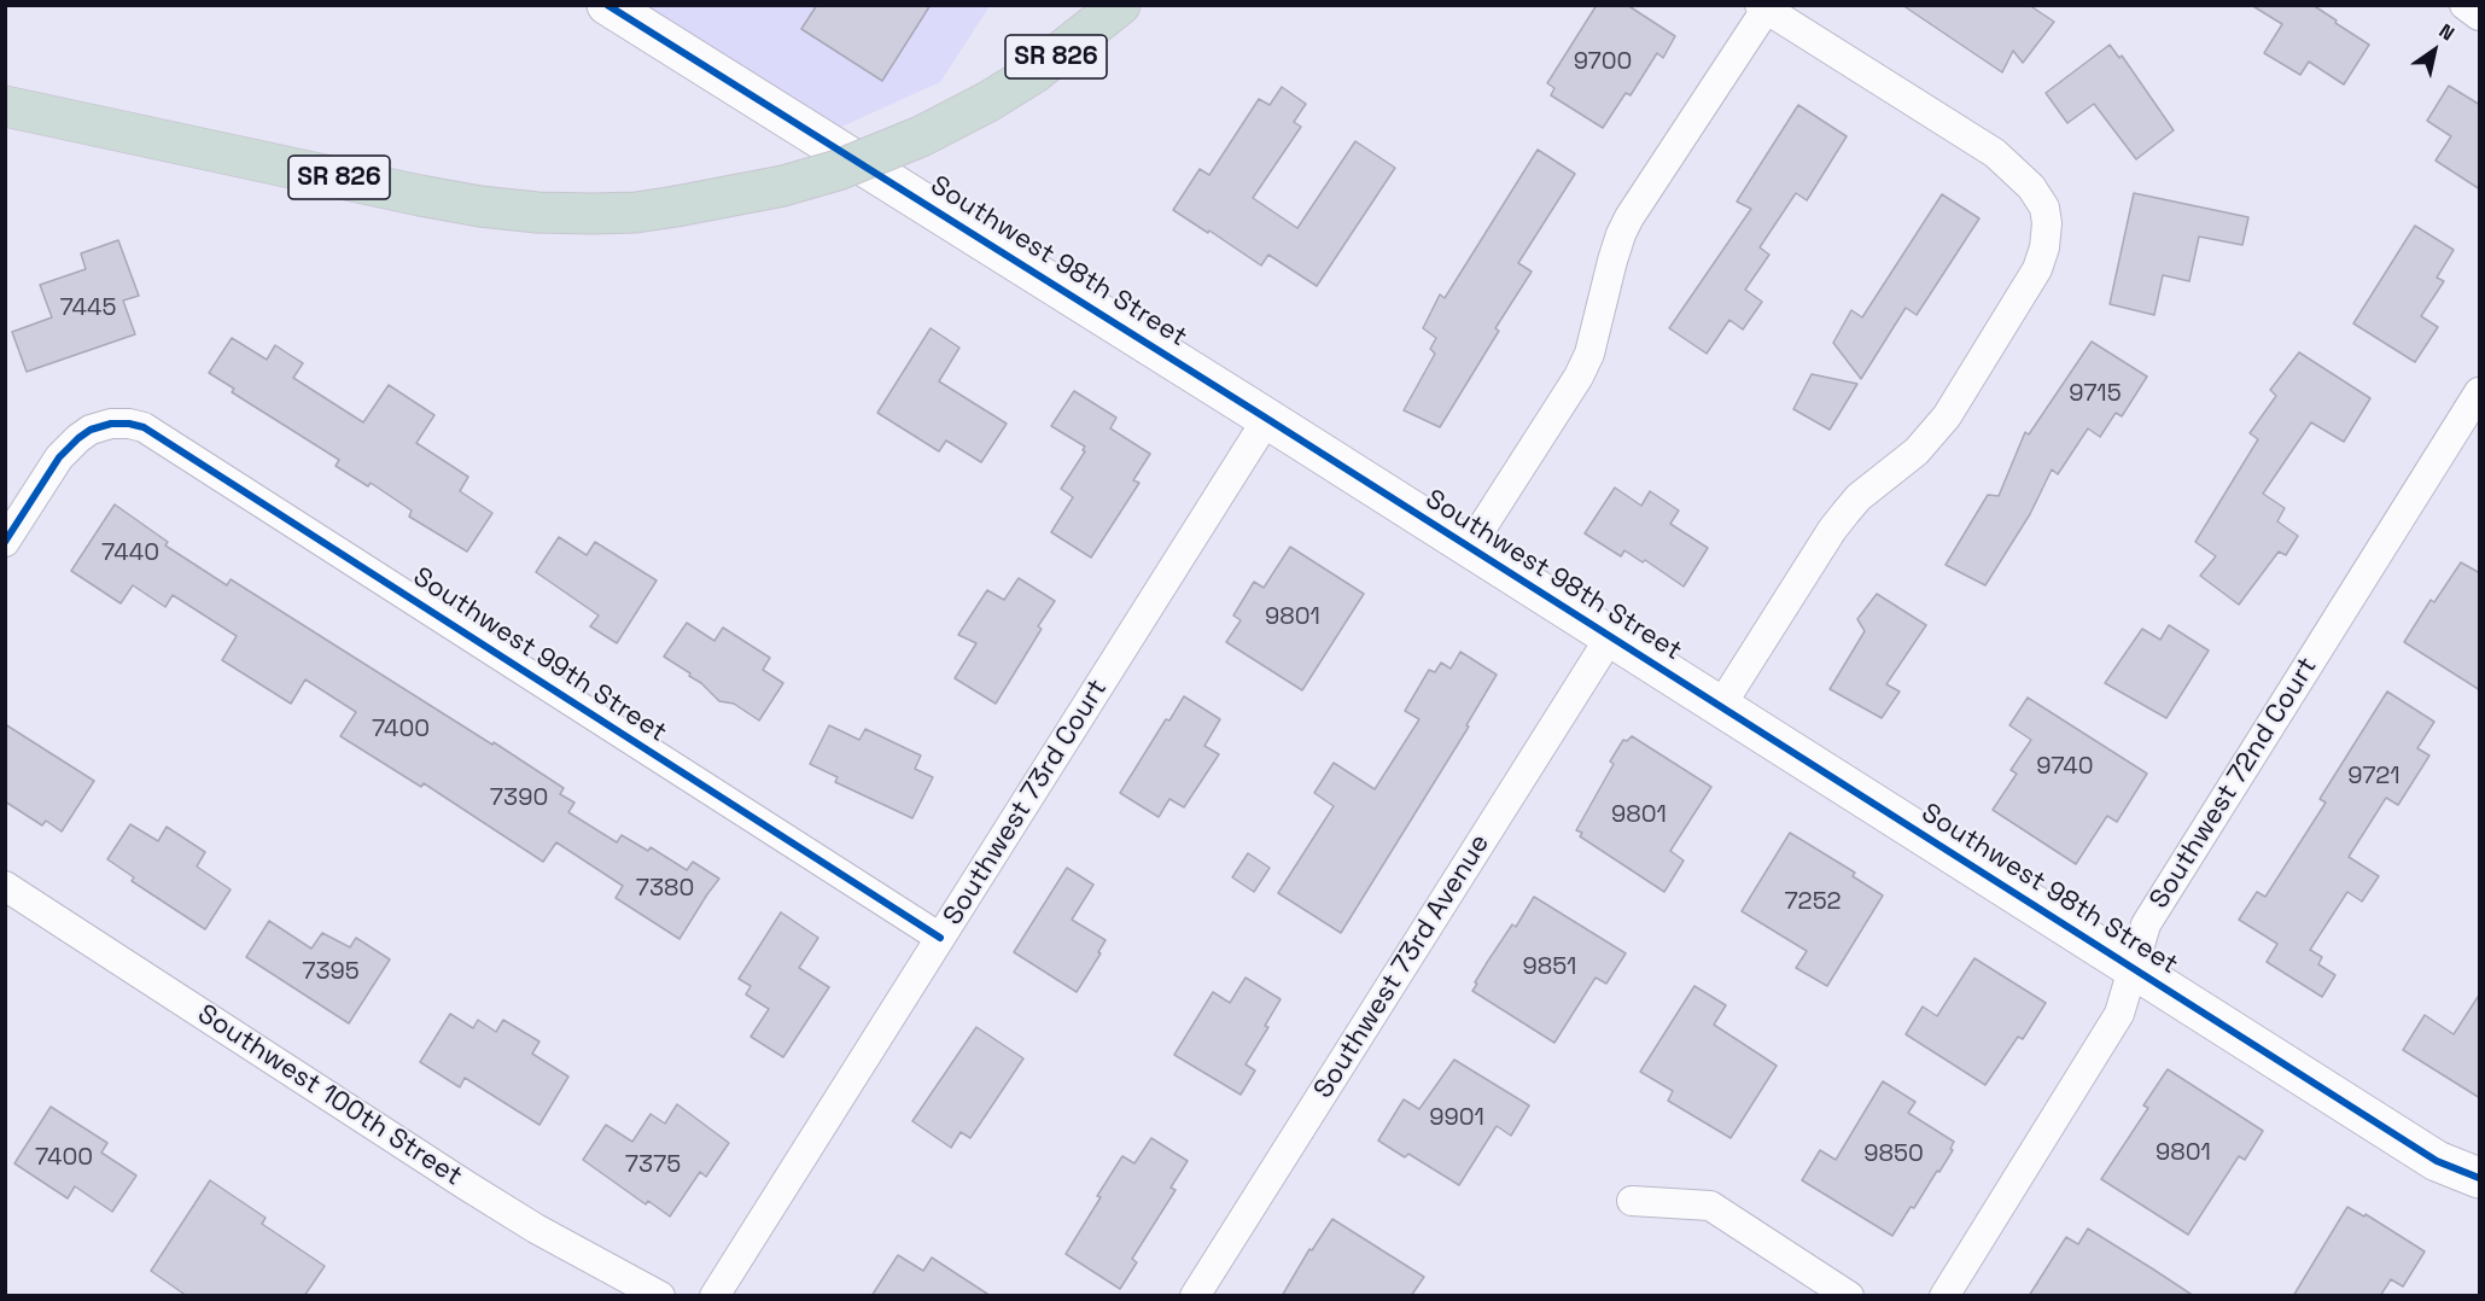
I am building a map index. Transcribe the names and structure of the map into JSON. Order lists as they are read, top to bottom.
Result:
{
  "streets": {
    "highway": ["SR 826"],
    "street": [
      "Southwest 98th Street",
      "Southwest 99th Street",
      "Southwest 72nd Court",
      "Southwest 73rd Court",
      "Southwest 73rd Avenue",
      "Southwest 100th Street"
    ]
  },
  "crossings": [
    ["Southwest 98th Street", "Southwest 72nd Court"],
    ["Southwest 98th Street", "Southwest 73rd Court"],
    ["Southwest 98th Street", "Southwest 73rd Avenue"],
    ["Southwest 99th Street", "Southwest 73rd Court"]
  ],
  "house_numbers": [
    "9700",
    "7445",
    "9715",
    "7440",
    "9801",
    "7400",
    "9740",
    "9721",
    "7390",
    "9801",
    "7380",
    "7252",
    "9851",
    "7395",
    "9901",
    "9801",
    "9850",
    "7400",
    "7375"
  ],
  "north": "top right"
}
